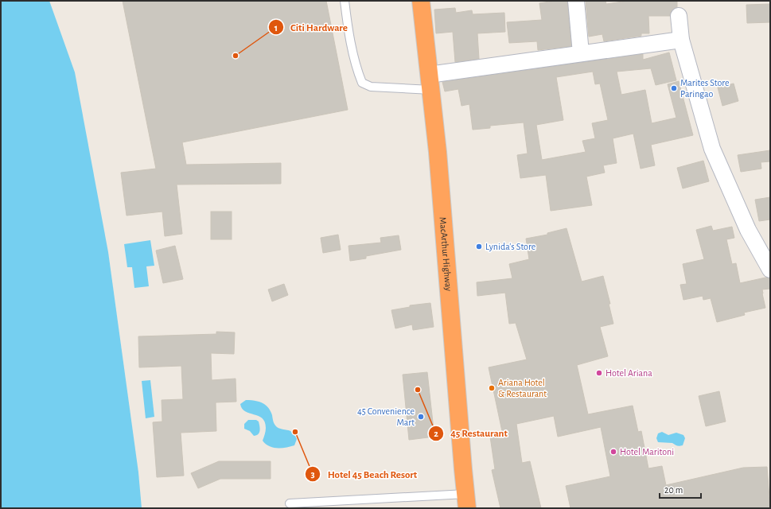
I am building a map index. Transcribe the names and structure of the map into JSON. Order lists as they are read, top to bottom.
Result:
{
  "streets": {
    "highway": ["MacArthur Highway"]
  },
  "places": [
    "Citi Hardware",
    "Marites Store Paringao",
    "Lynida's Store",
    "Hotel Ariana",
    "Ariana Hotel & Restaurant",
    "45 Restaurant",
    "45 Convenience Mart",
    "Hotel 45 Beach Resort",
    "Hotel Maritoni"
  ],
  "scale_bar": "20 m"
}
